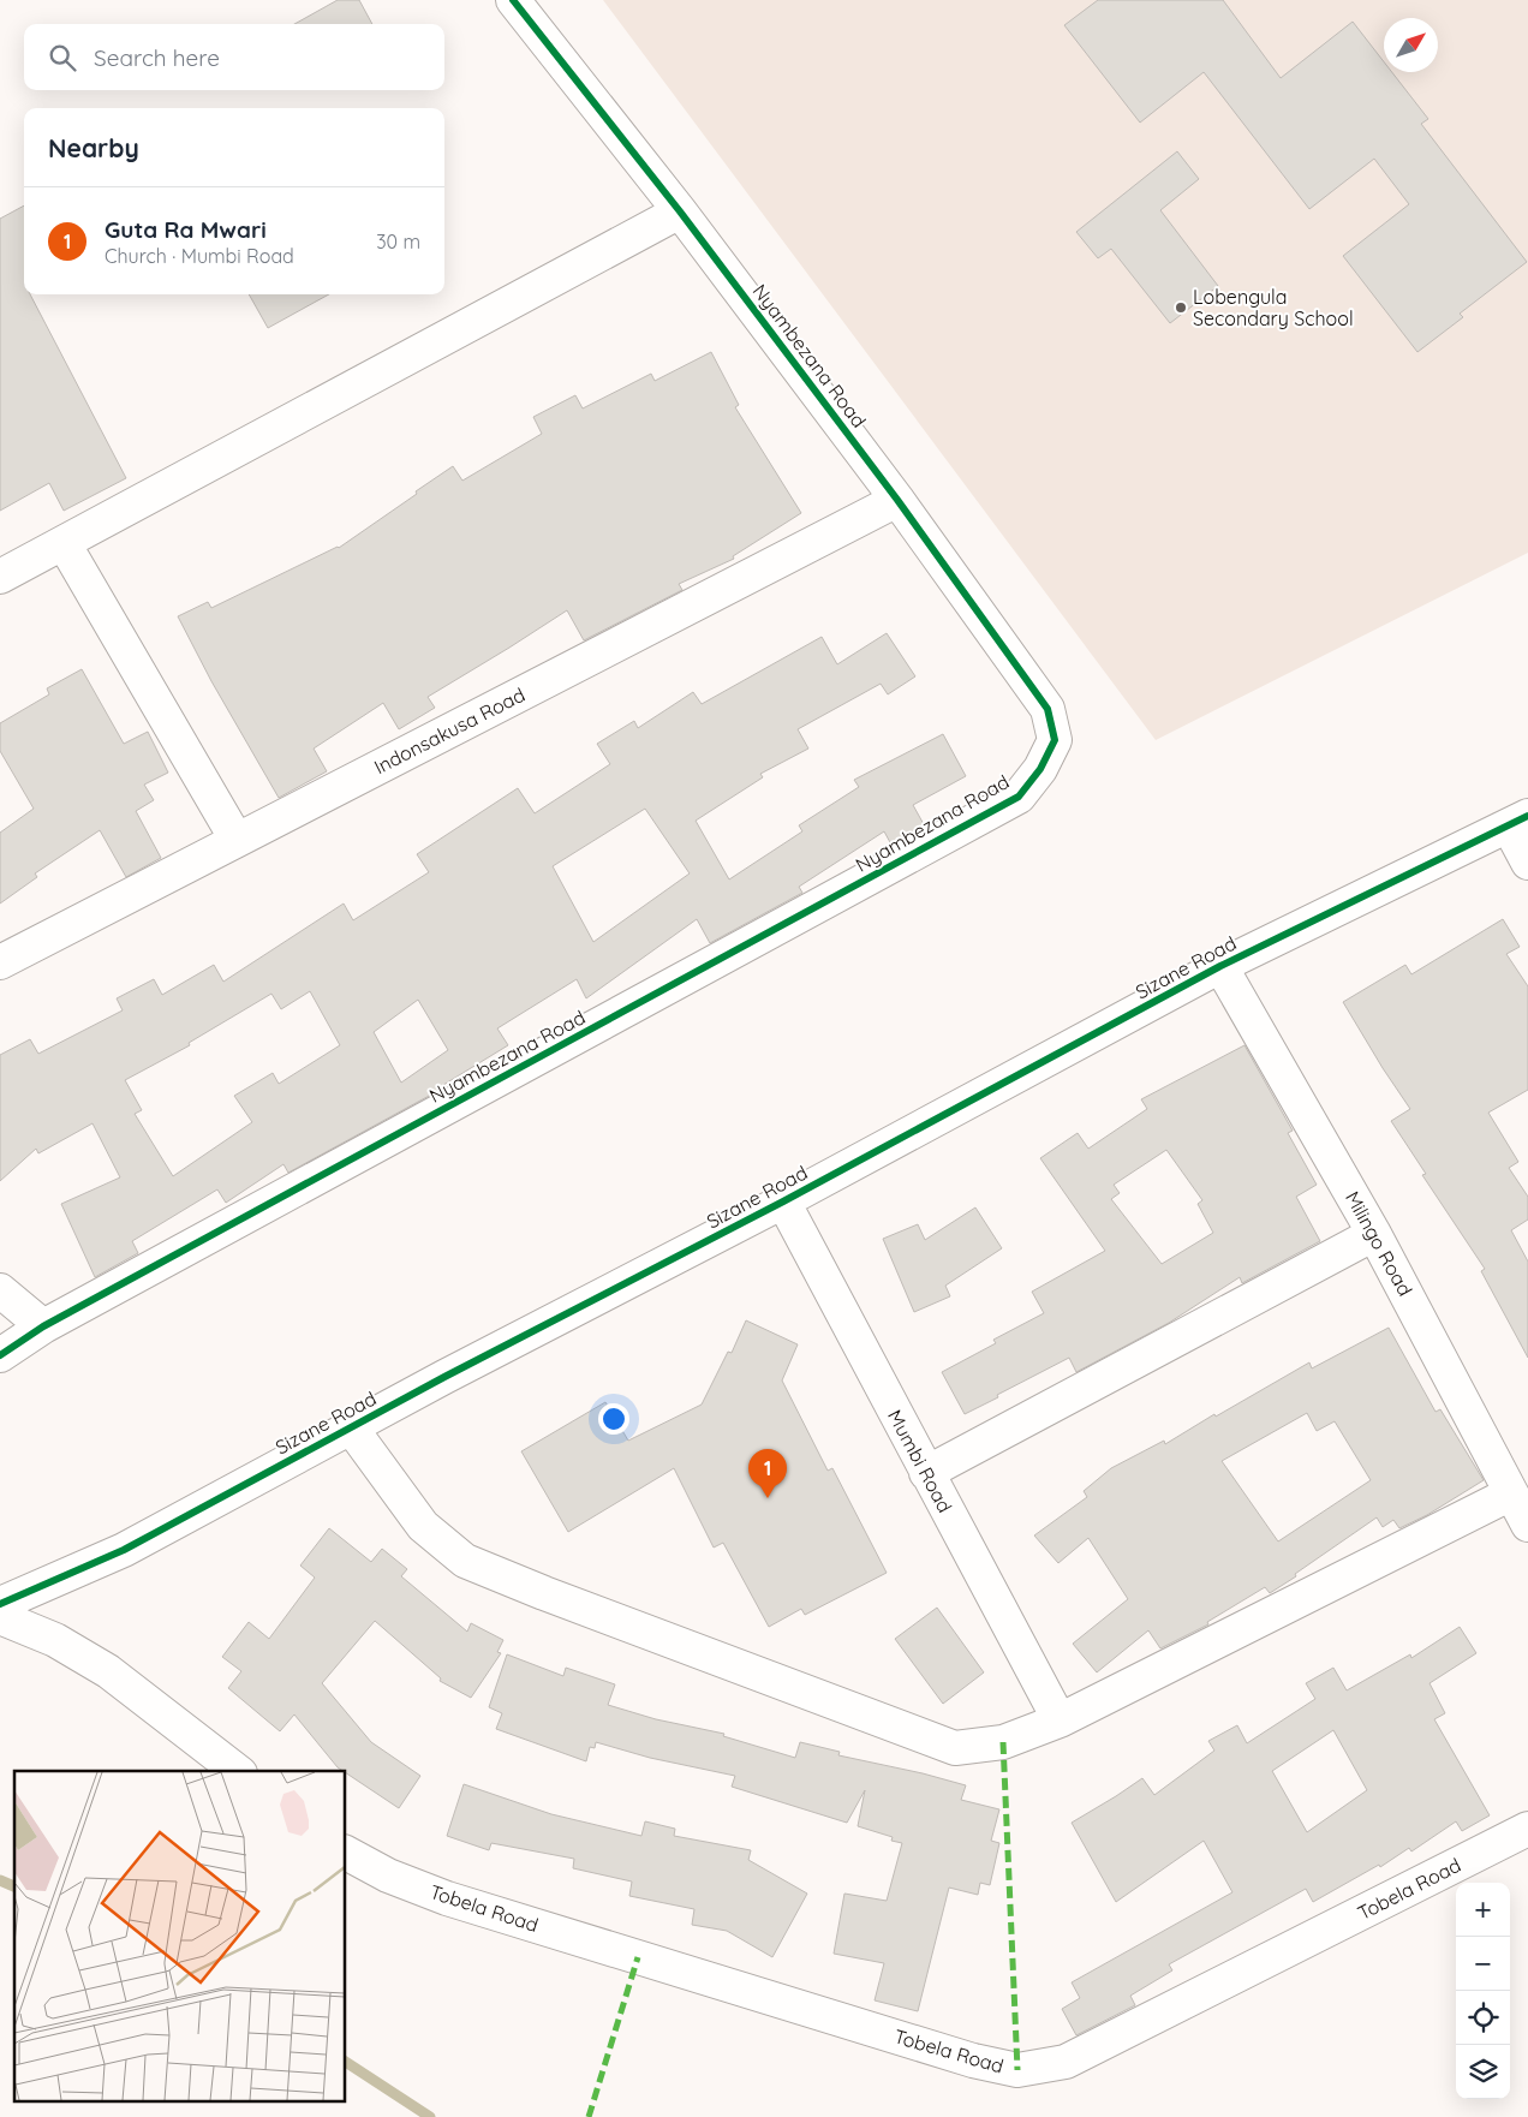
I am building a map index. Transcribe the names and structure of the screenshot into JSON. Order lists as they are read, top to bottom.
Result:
{
  "streets": {
    "street": [
      "Nyambezana Road",
      "Indonsakusa Road",
      "Sizane Road",
      "Milingo Road",
      "Mumbi Road",
      "Tobela Road"
    ]
  },
  "crossings": [
    ["Nyambezana Road", "Indonsakusa Road"],
    ["Sizane Road", "Milingo Road"],
    ["Sizane Road", "Mumbi Road"]
  ],
  "places": ["Lobengula Secondary School"],
  "north": "top right",
  "page": {
    "search": "Search here",
    "heading": "Nearby",
    "list": [
      {
        "mark": "1",
        "name": "Guta Ra Mwari",
        "note": "Church · Mumbi Road",
        "value": "30 m"
      }
    ],
    "pins": "1",
    "map_buttons": ["+", "−"]
  }
}
